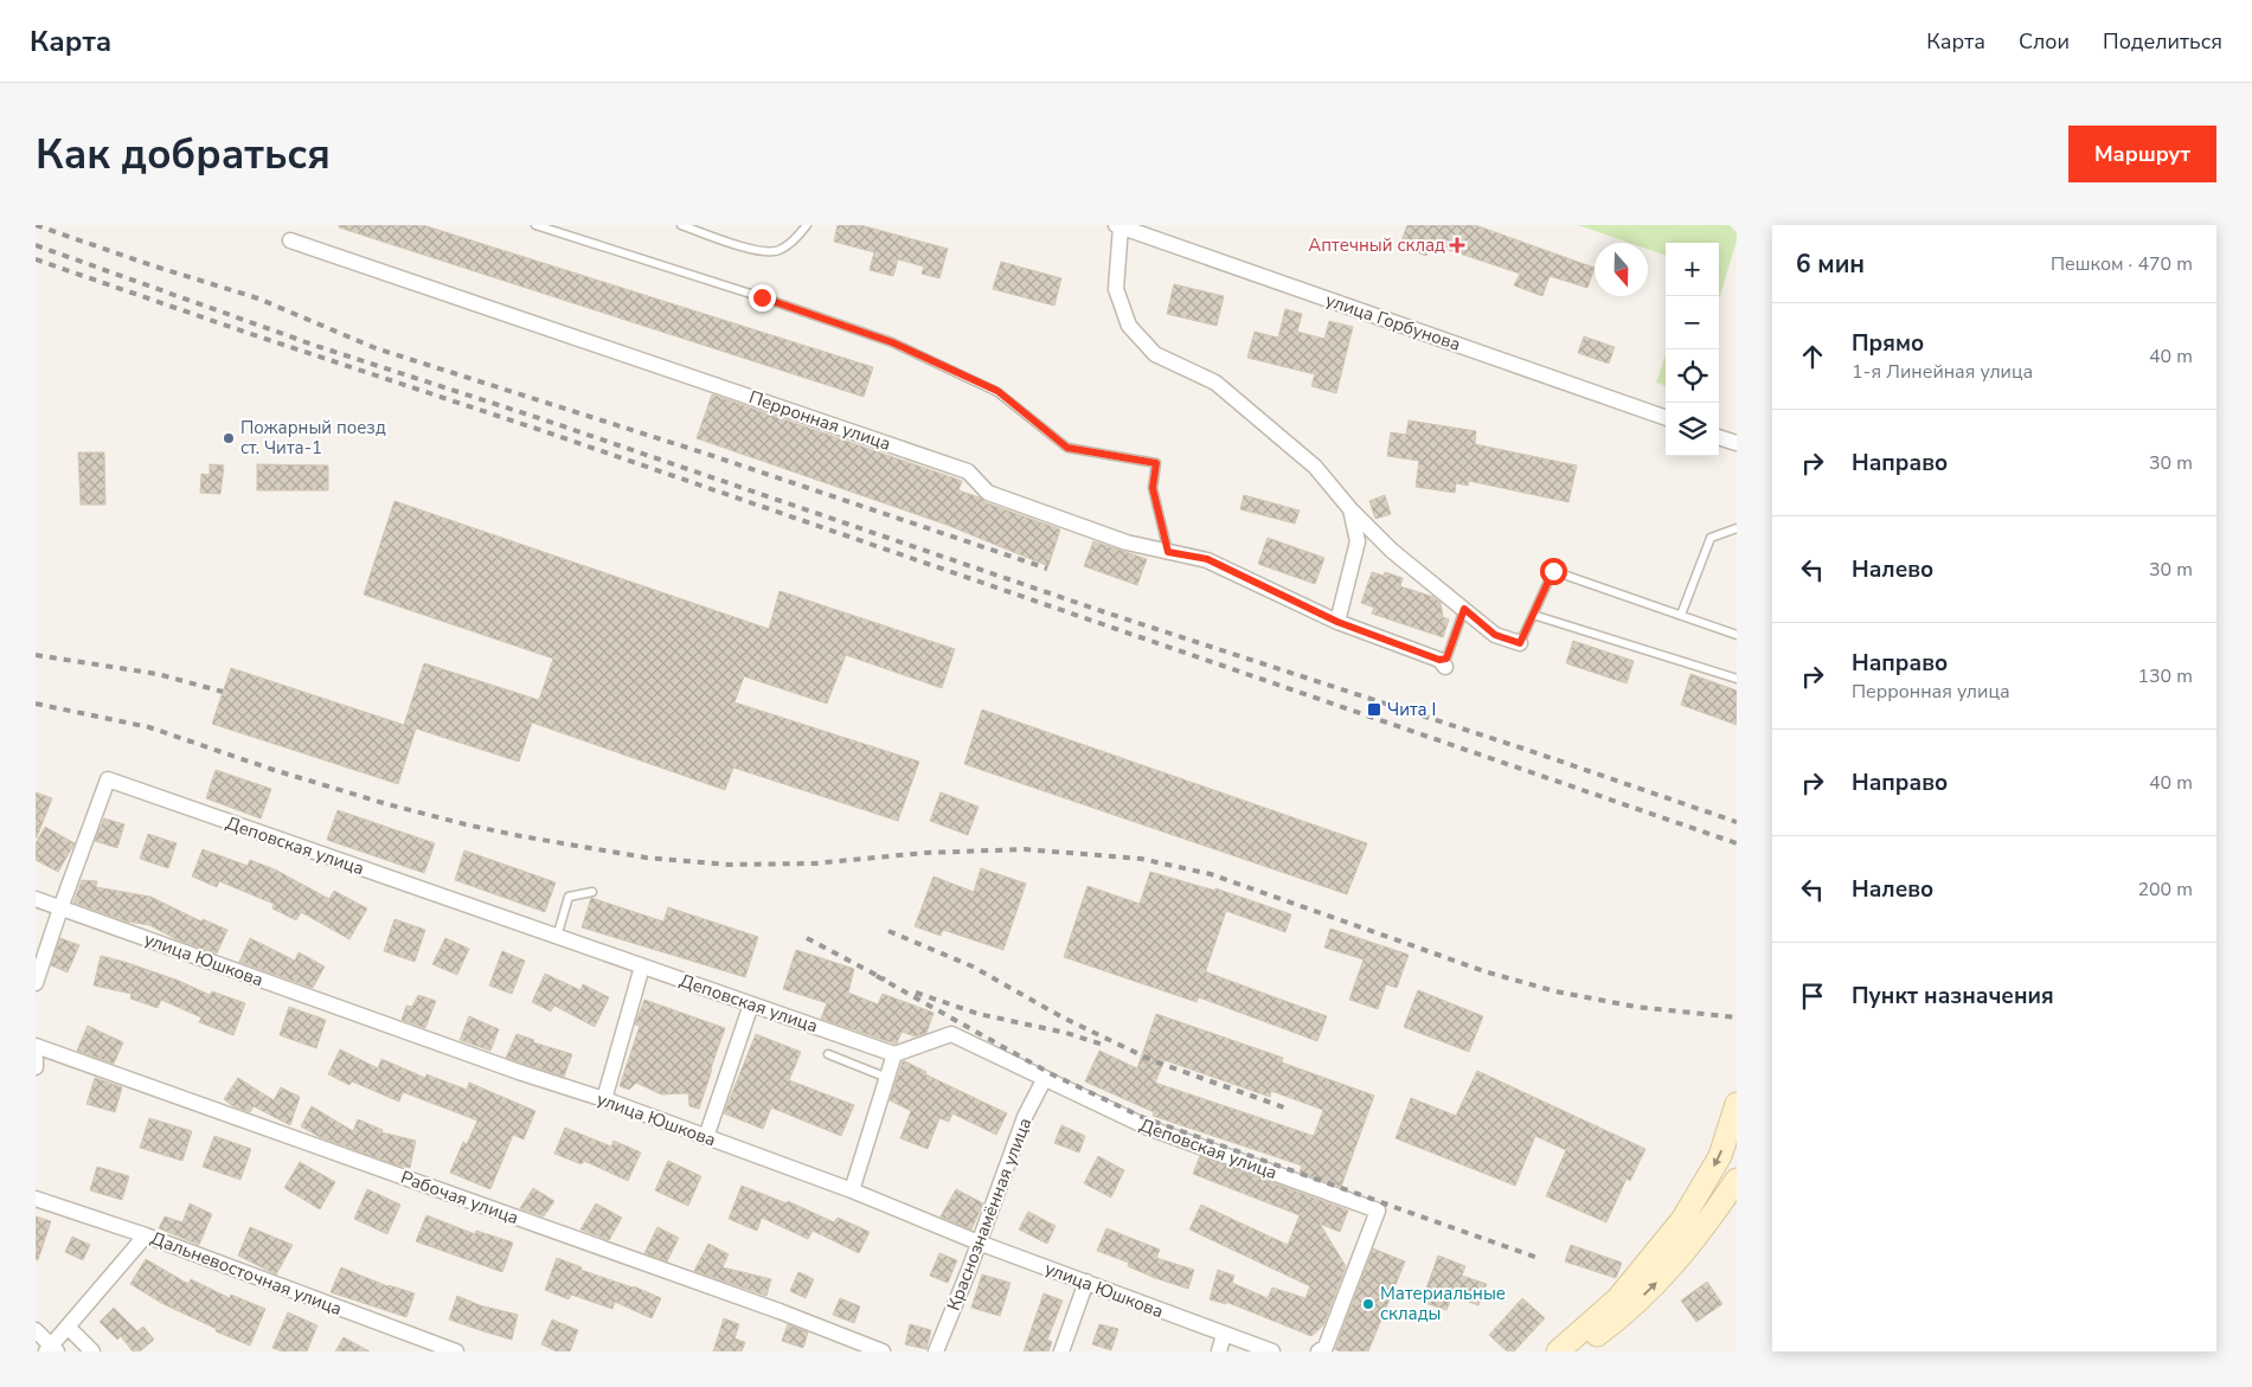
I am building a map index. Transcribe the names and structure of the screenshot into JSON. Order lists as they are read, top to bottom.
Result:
{
  "streets": {
    "street": [
      "улица Горбунова",
      "Перронная улица",
      "Деповская улица",
      "улица Юшкова",
      "Рабочая улица",
      "Краснознамённая улица",
      "Дальневосточная улица"
    ]
  },
  "crossings": [
    ["Деповская улица", "улица Юшкова"],
    ["Деповская улица", "Краснознамённая улица"],
    ["улица Юшкова", "Краснознамённая улица"]
  ],
  "places": {
    "health": ["Аптечный склад"],
    "other": ["Пожарный поезд ст. Чита-1", "Материальные склады"],
    "transit": ["Чита I"]
  },
  "north": "bottom",
  "page": {
    "header": "Карта",
    "nav": ["Карта", "Слои", "Поделиться"],
    "buttons": "Маршрут",
    "title": "Как добраться",
    "heading": ["6 мин", "Пешком · 470 m"],
    "map_buttons": ["+", "−"],
    "list": [
      ["Прямо", "1-я Линейная улица", "40 m"],
      ["Направо", "30 m"],
      ["Налево", "30 m"],
      ["Направо", "Перронная улица", "130 m"],
      ["Направо", "40 m"],
      ["Налево", "200 m"],
      "Пункт назначения"
    ]
  }
}
